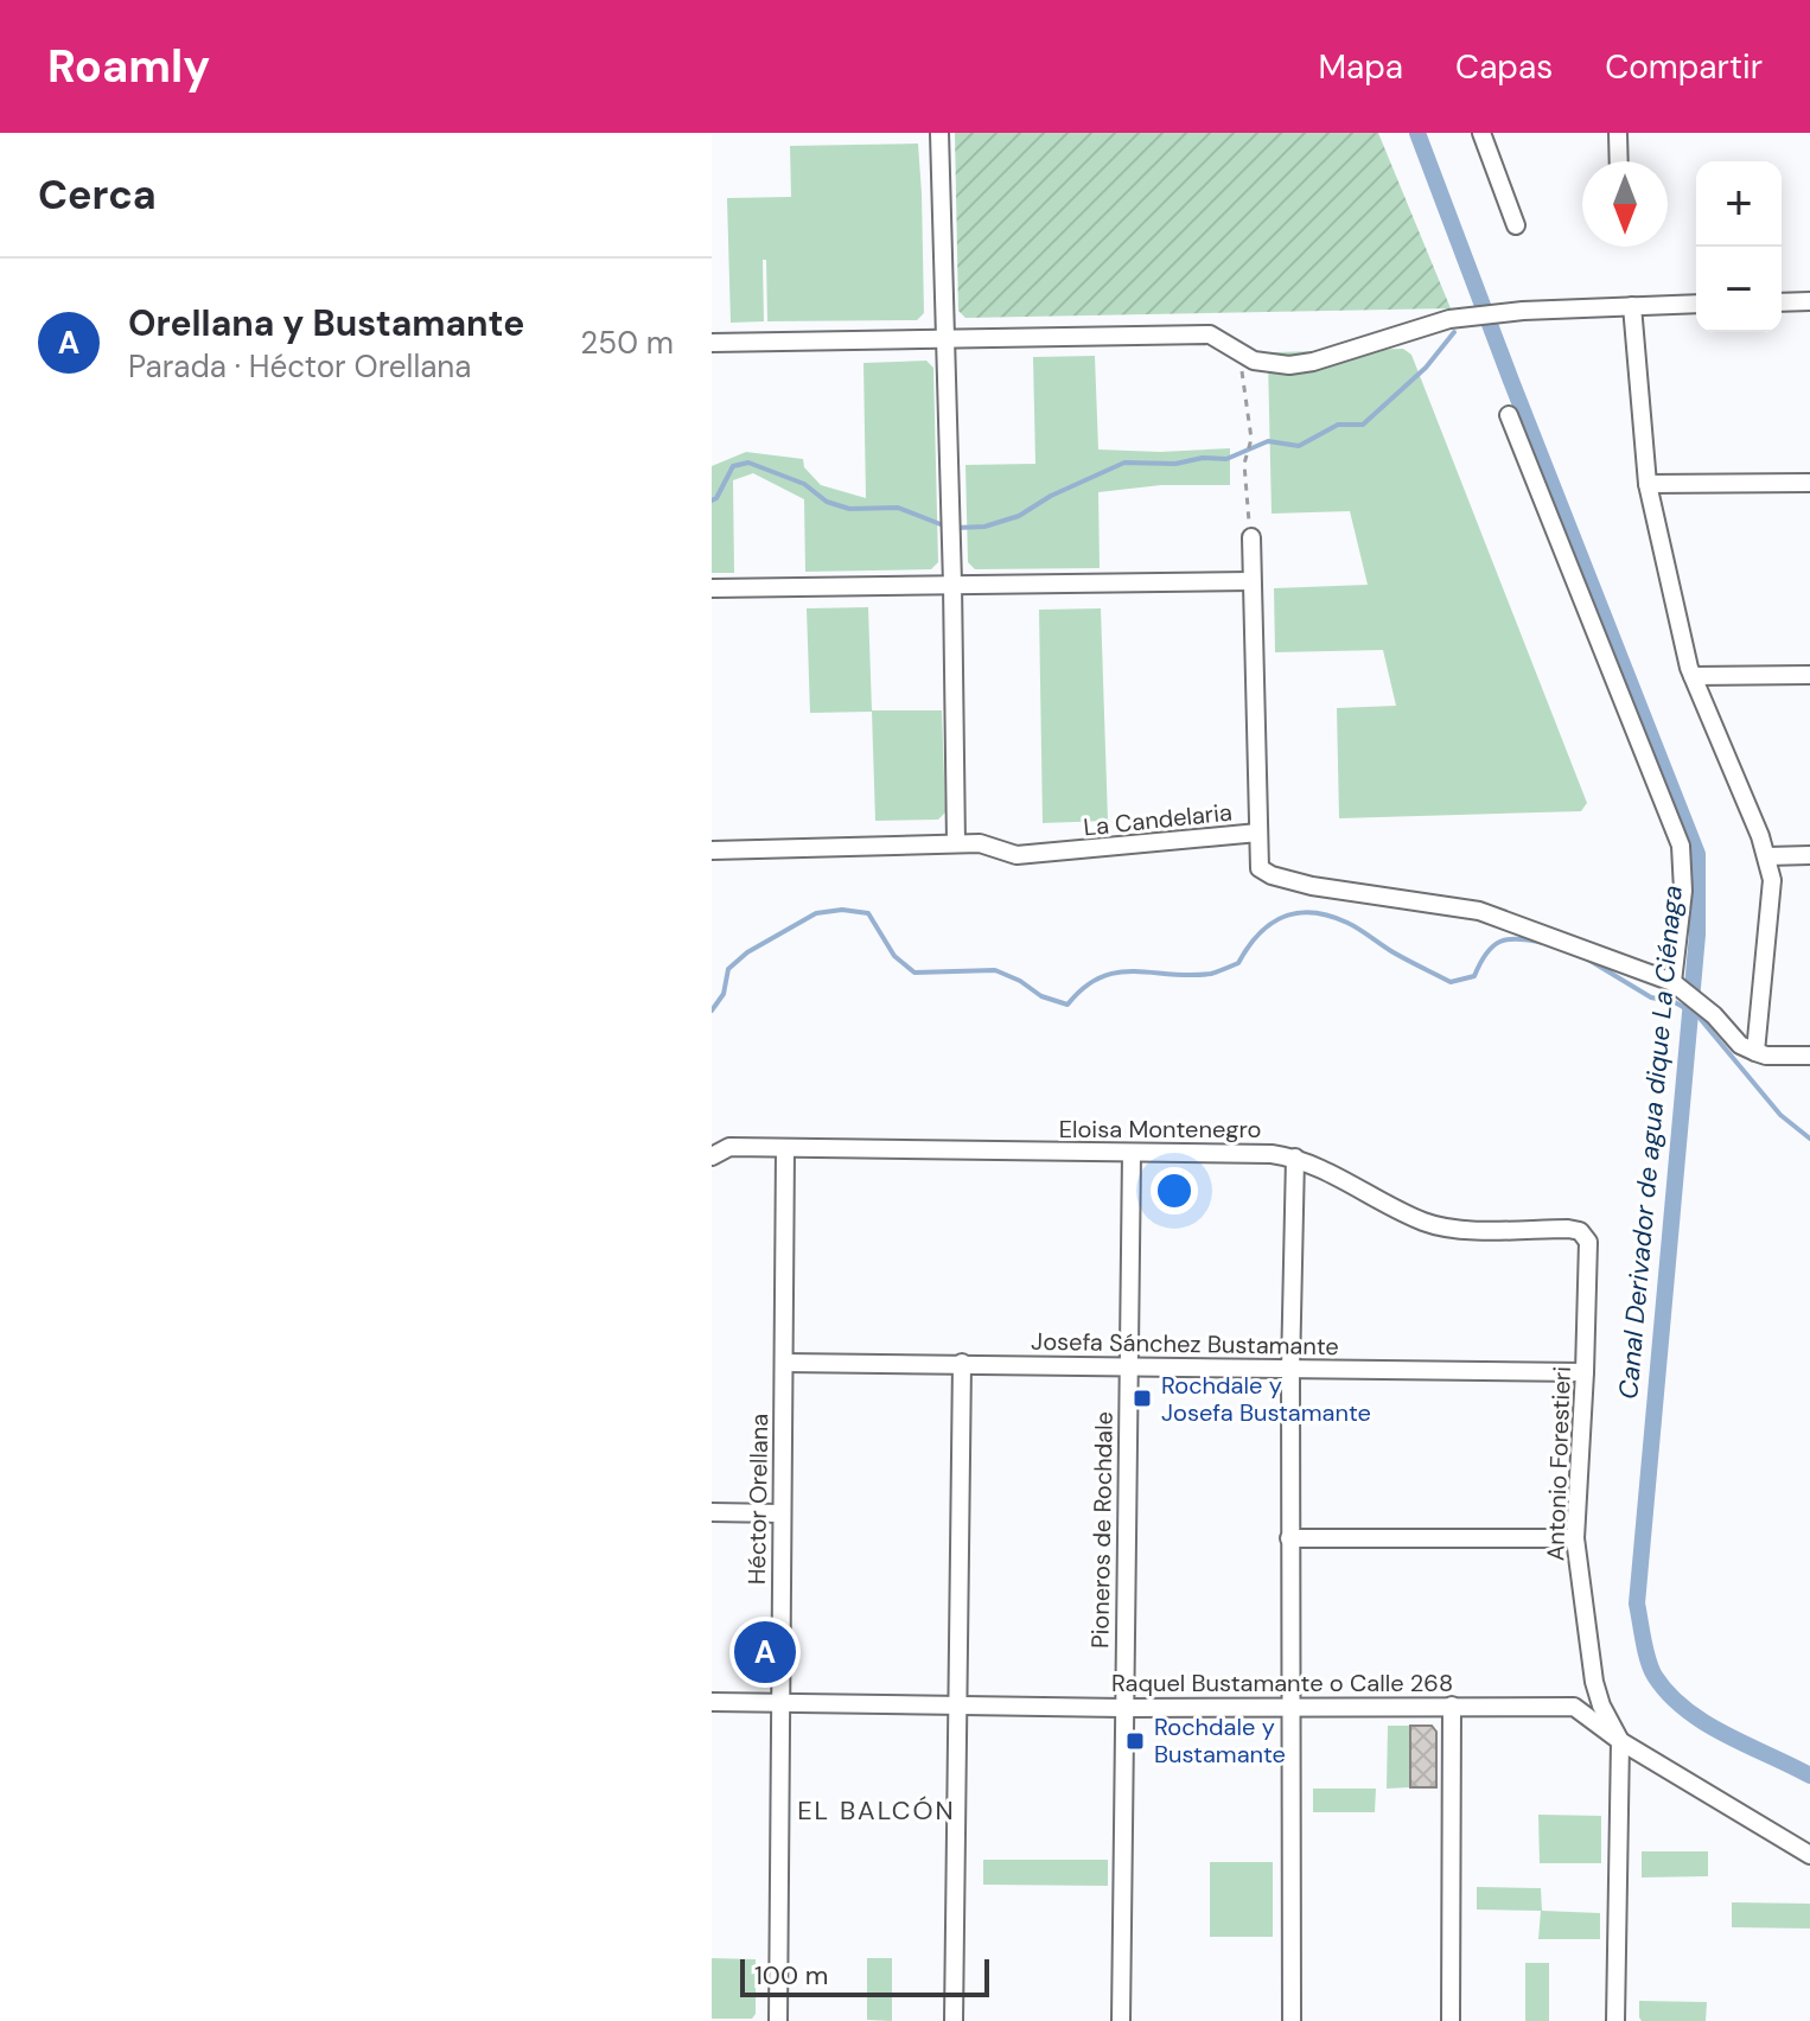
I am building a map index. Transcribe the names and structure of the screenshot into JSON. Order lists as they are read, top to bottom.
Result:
{
  "streets": {
    "street": [
      "La Candelaria",
      "Eloisa Montenegro",
      "Josefa Sánchez Bustamante",
      "Antonio Forestieri",
      "Héctor Orellana",
      "Pioneros de Rochdale",
      "Raquel Bustamante o Calle 268"
    ]
  },
  "crossings": [
    ["Eloisa Montenegro", "Antonio Forestieri"],
    ["Eloisa Montenegro", "Héctor Orellana"],
    ["Eloisa Montenegro", "Pioneros de Rochdale"],
    ["Josefa Sánchez Bustamante", "Antonio Forestieri"],
    ["Josefa Sánchez Bustamante", "Héctor Orellana"],
    ["Josefa Sánchez Bustamante", "Pioneros de Rochdale"],
    ["Héctor Orellana", "Raquel Bustamante o Calle 268"],
    ["Pioneros de Rochdale", "Raquel Bustamante o Calle 268"]
  ],
  "districts": ["EL BALCÓN"],
  "water": ["Canal Derivador de agua dique La Ciénaga"],
  "places": {
    "transit": ["Rochdale y Josefa Bustamante", "Rochdale y Bustamante"]
  },
  "scale_bar": "100 m",
  "north": "bottom",
  "page": {
    "header": "Roamly",
    "nav": ["Mapa", "Capas", "Compartir"],
    "heading": "Cerca",
    "map_buttons": ["+", "−"],
    "list": [
      {
        "mark": "A",
        "name": "Orellana y Bustamante",
        "note": "Parada · Héctor Orellana",
        "value": "250 m"
      }
    ],
    "pins": "A",
    "scale": "100 m"
  }
}
